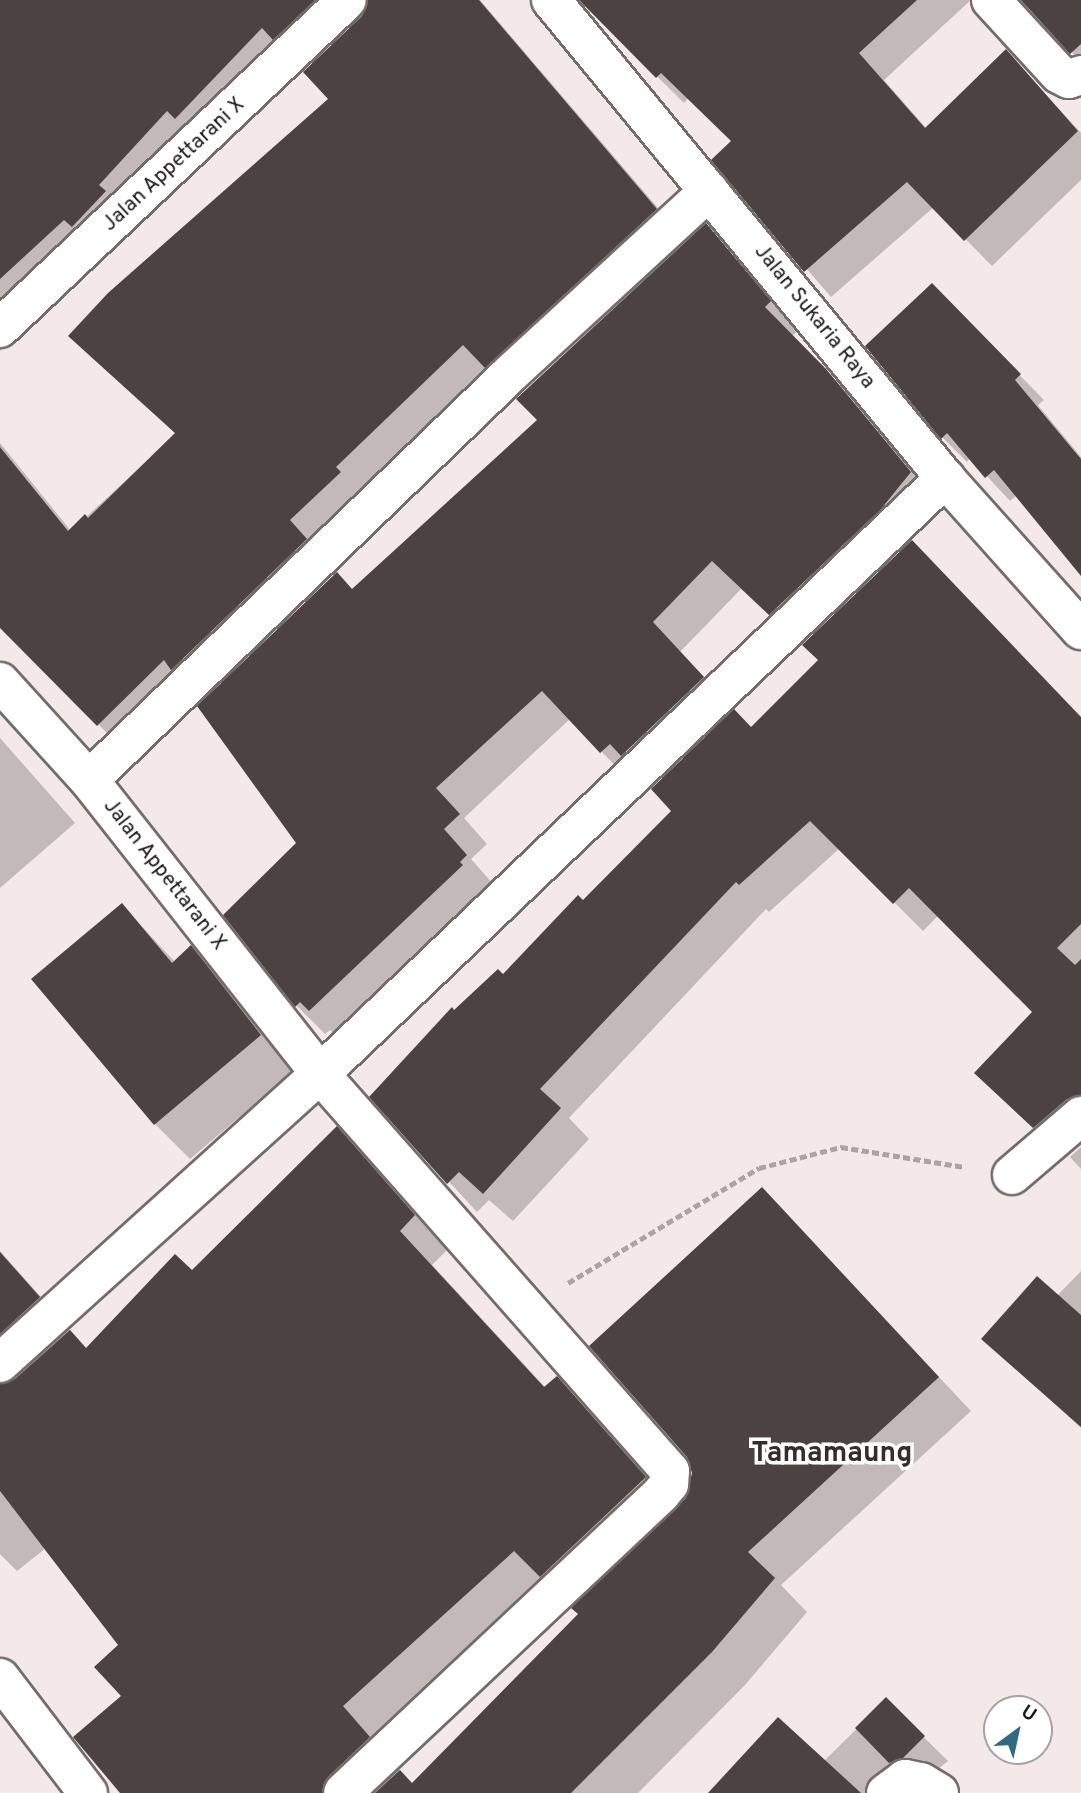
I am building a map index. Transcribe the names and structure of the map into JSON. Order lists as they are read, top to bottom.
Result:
{
  "streets": {
    "street": ["Jalan Appettarani X", "Jalan Sukaria Raya"]
  },
  "districts": ["Tamamaung"],
  "north": "top right"
}
